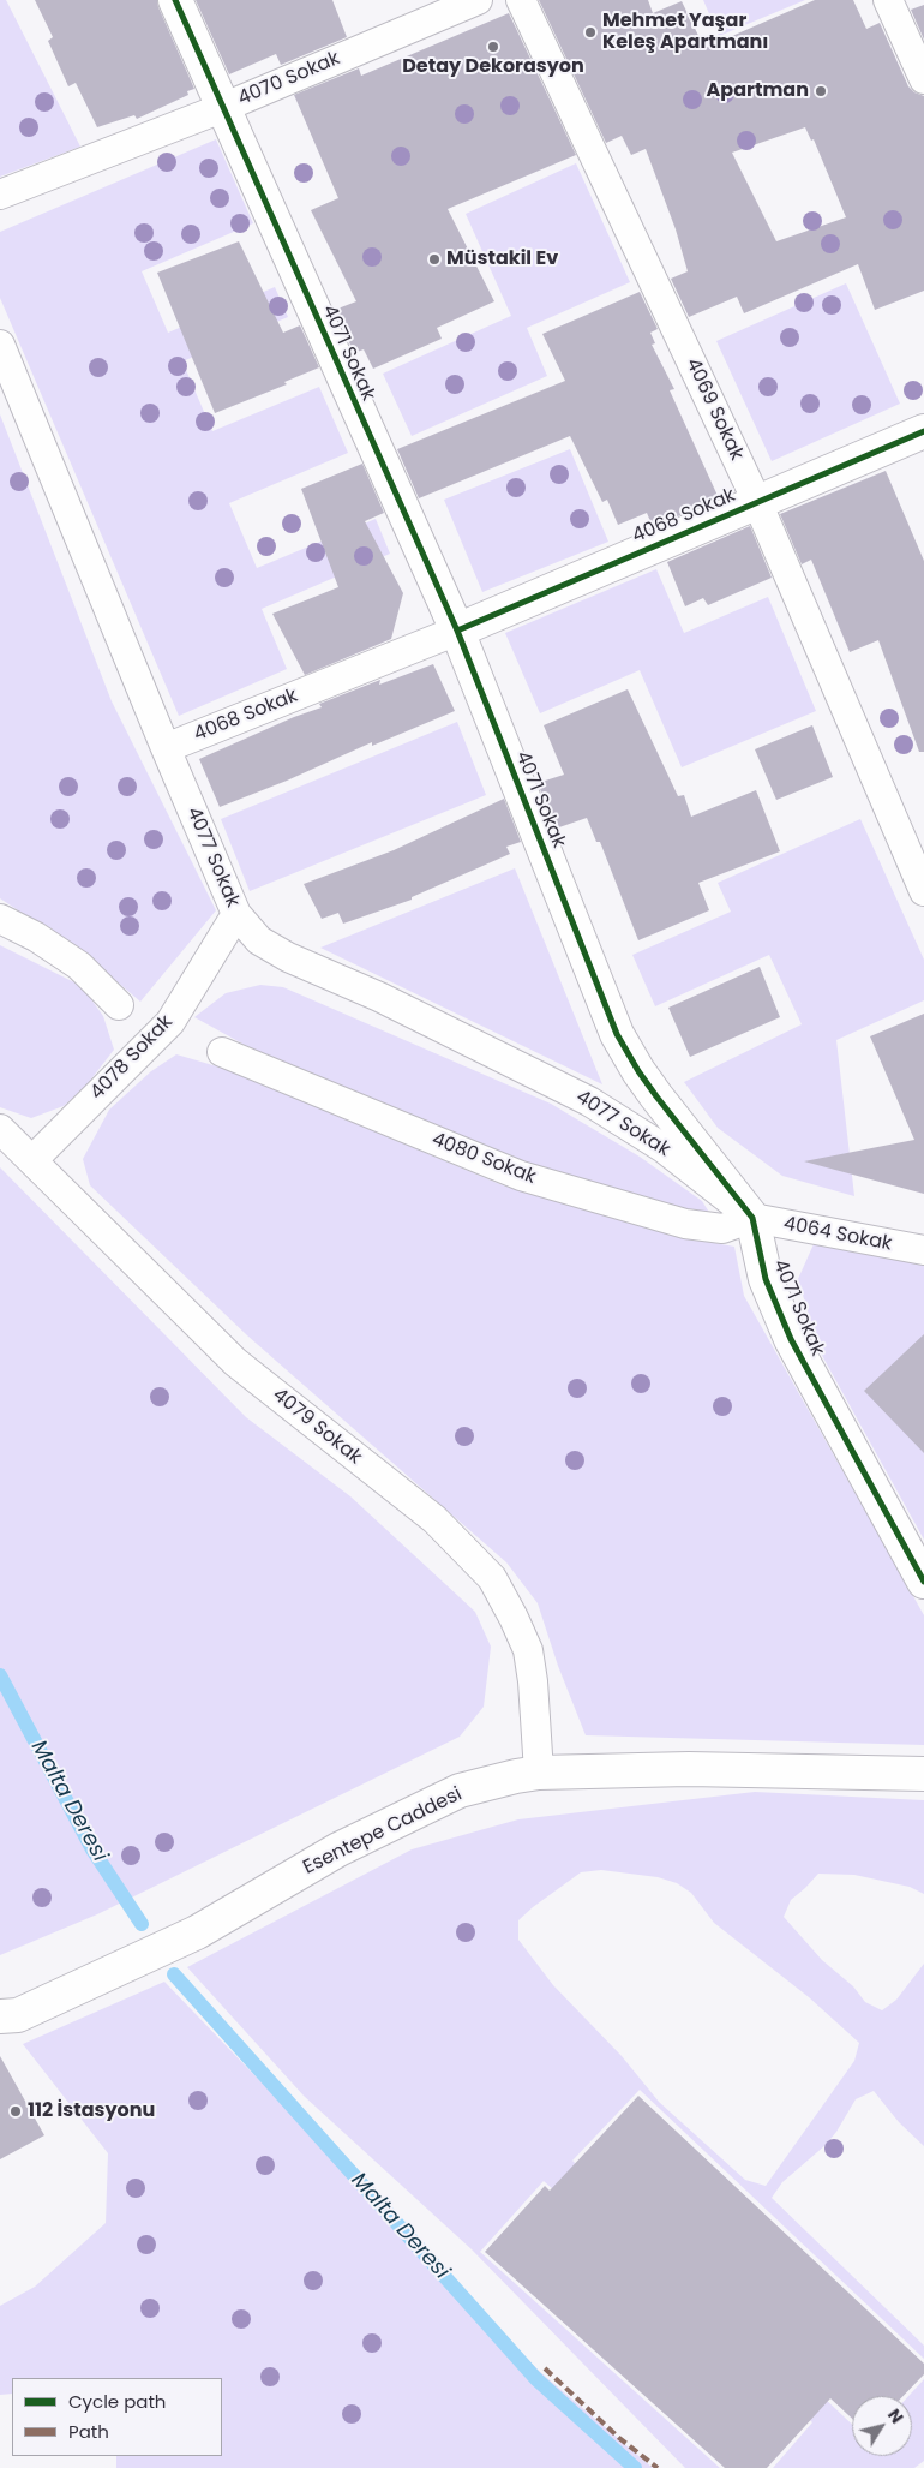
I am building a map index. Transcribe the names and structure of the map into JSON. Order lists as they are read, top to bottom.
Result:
{
  "streets": {
    "street": ["4071 Sokak", "4068 Sokak", "Esentepe Caddesi"],
    "lane": [
      "4070 Sokak",
      "4069 Sokak",
      "4077 Sokak",
      "4078 Sokak",
      "4080 Sokak",
      "4064 Sokak",
      "4079 Sokak"
    ]
  },
  "crossings": [
    ["4070 Sokak", "4071 Sokak"],
    ["4071 Sokak", "4068 Sokak"],
    ["4071 Sokak", "4077 Sokak"],
    ["4071 Sokak", "4080 Sokak"],
    ["4071 Sokak", "4064 Sokak"],
    ["4069 Sokak", "4068 Sokak"],
    ["4068 Sokak", "4077 Sokak"],
    ["4077 Sokak", "4078 Sokak"],
    ["4077 Sokak", "4080 Sokak"],
    ["4077 Sokak", "4064 Sokak"],
    ["4078 Sokak", "4079 Sokak"],
    ["4080 Sokak", "4064 Sokak"],
    ["4079 Sokak", "Esentepe Caddesi"]
  ],
  "water": ["Malta Deresi"],
  "places": [
    "Mehmet Yaşar Keleş Apartmanı",
    "Detay Dekorasyon",
    "Apartman",
    "Müstakil Ev",
    "112 İstasyonu"
  ],
  "legend": ["Cycle path", "Path"],
  "north": "top right"
}
